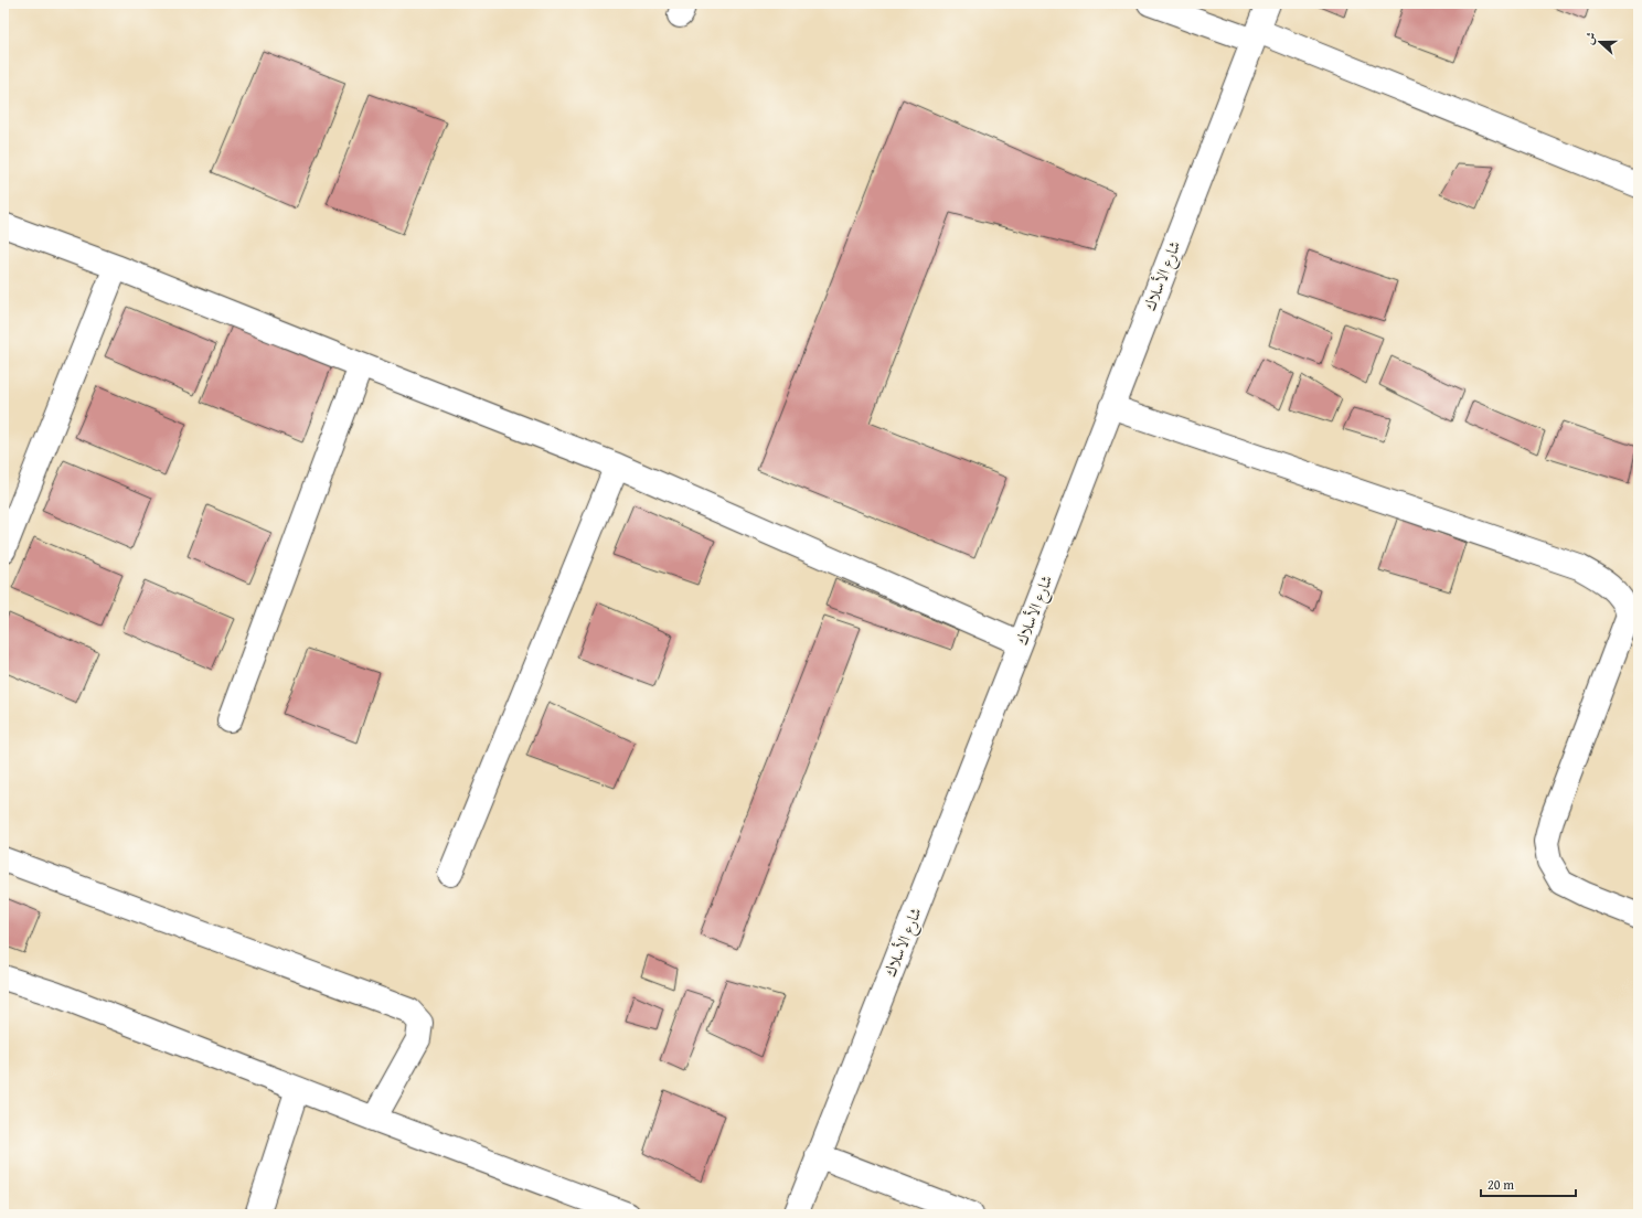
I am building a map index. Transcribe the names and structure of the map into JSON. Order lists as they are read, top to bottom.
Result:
{
  "streets": {
    "street": ["شارع الأسلاك"]
  },
  "scale_bar": "20 m",
  "north": "left"
}
